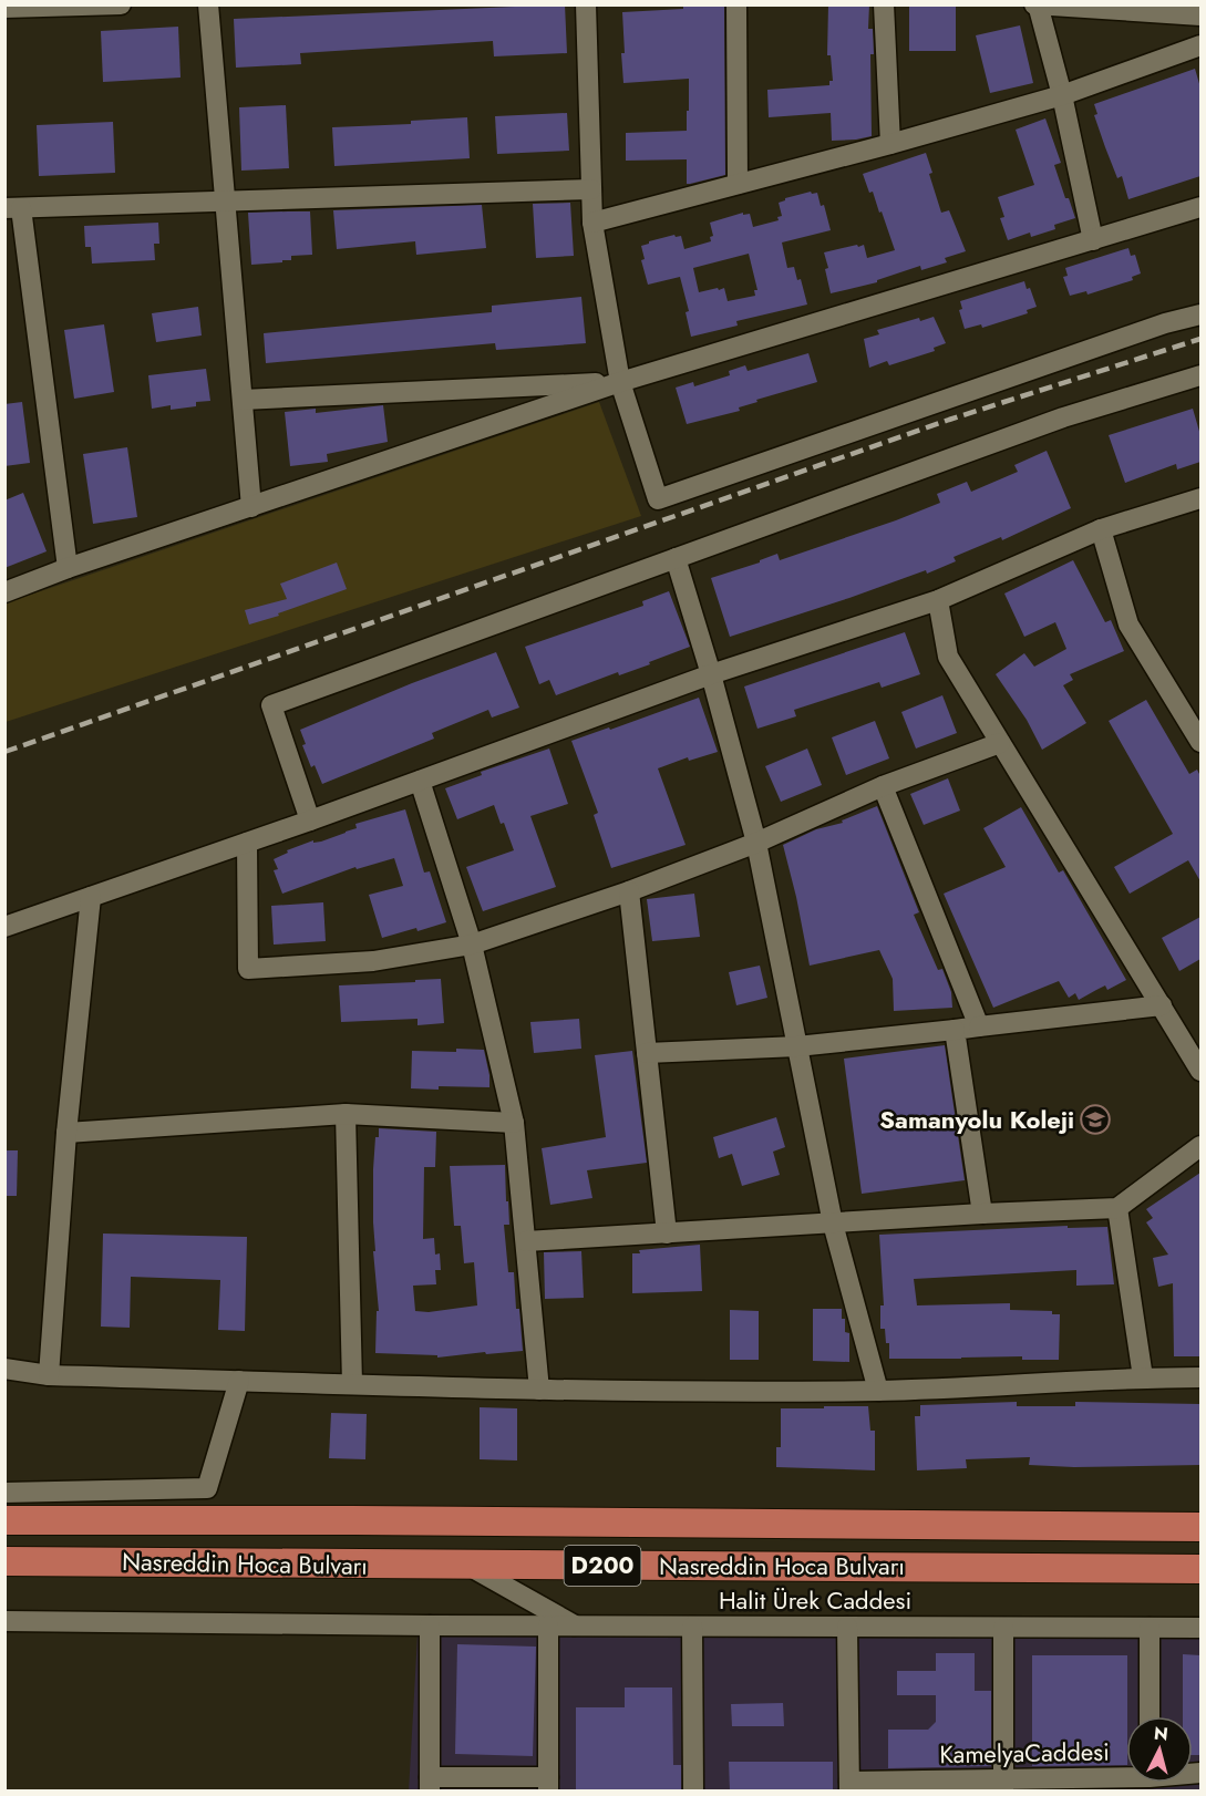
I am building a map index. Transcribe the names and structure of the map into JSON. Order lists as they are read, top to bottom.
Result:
{
  "streets": {
    "highway": ["Nasreddin Hoca Bulvarı", "D200"],
    "street": ["Halit Ürek Caddesi", "KamelyaCaddesi"]
  },
  "places": {
    "school or university": ["Samanyolu Koleji"]
  },
  "north": "top"
}
